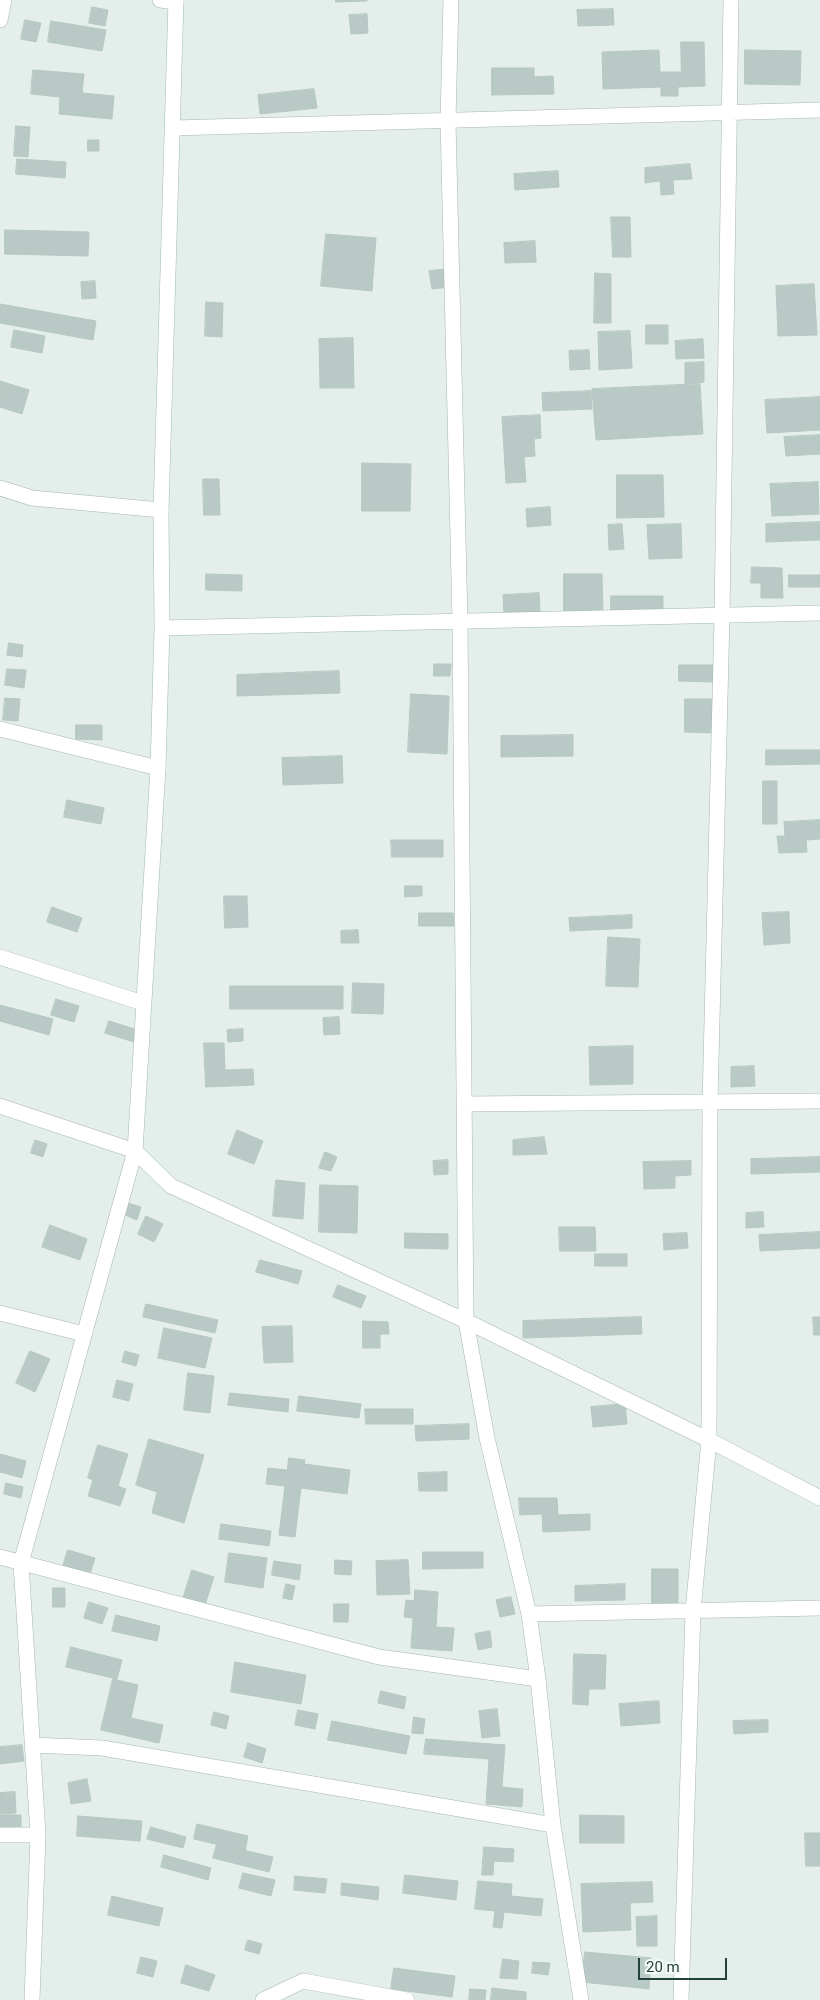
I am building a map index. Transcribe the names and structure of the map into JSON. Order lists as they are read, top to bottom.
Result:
{
  "scale_bar": "20 m"
}
